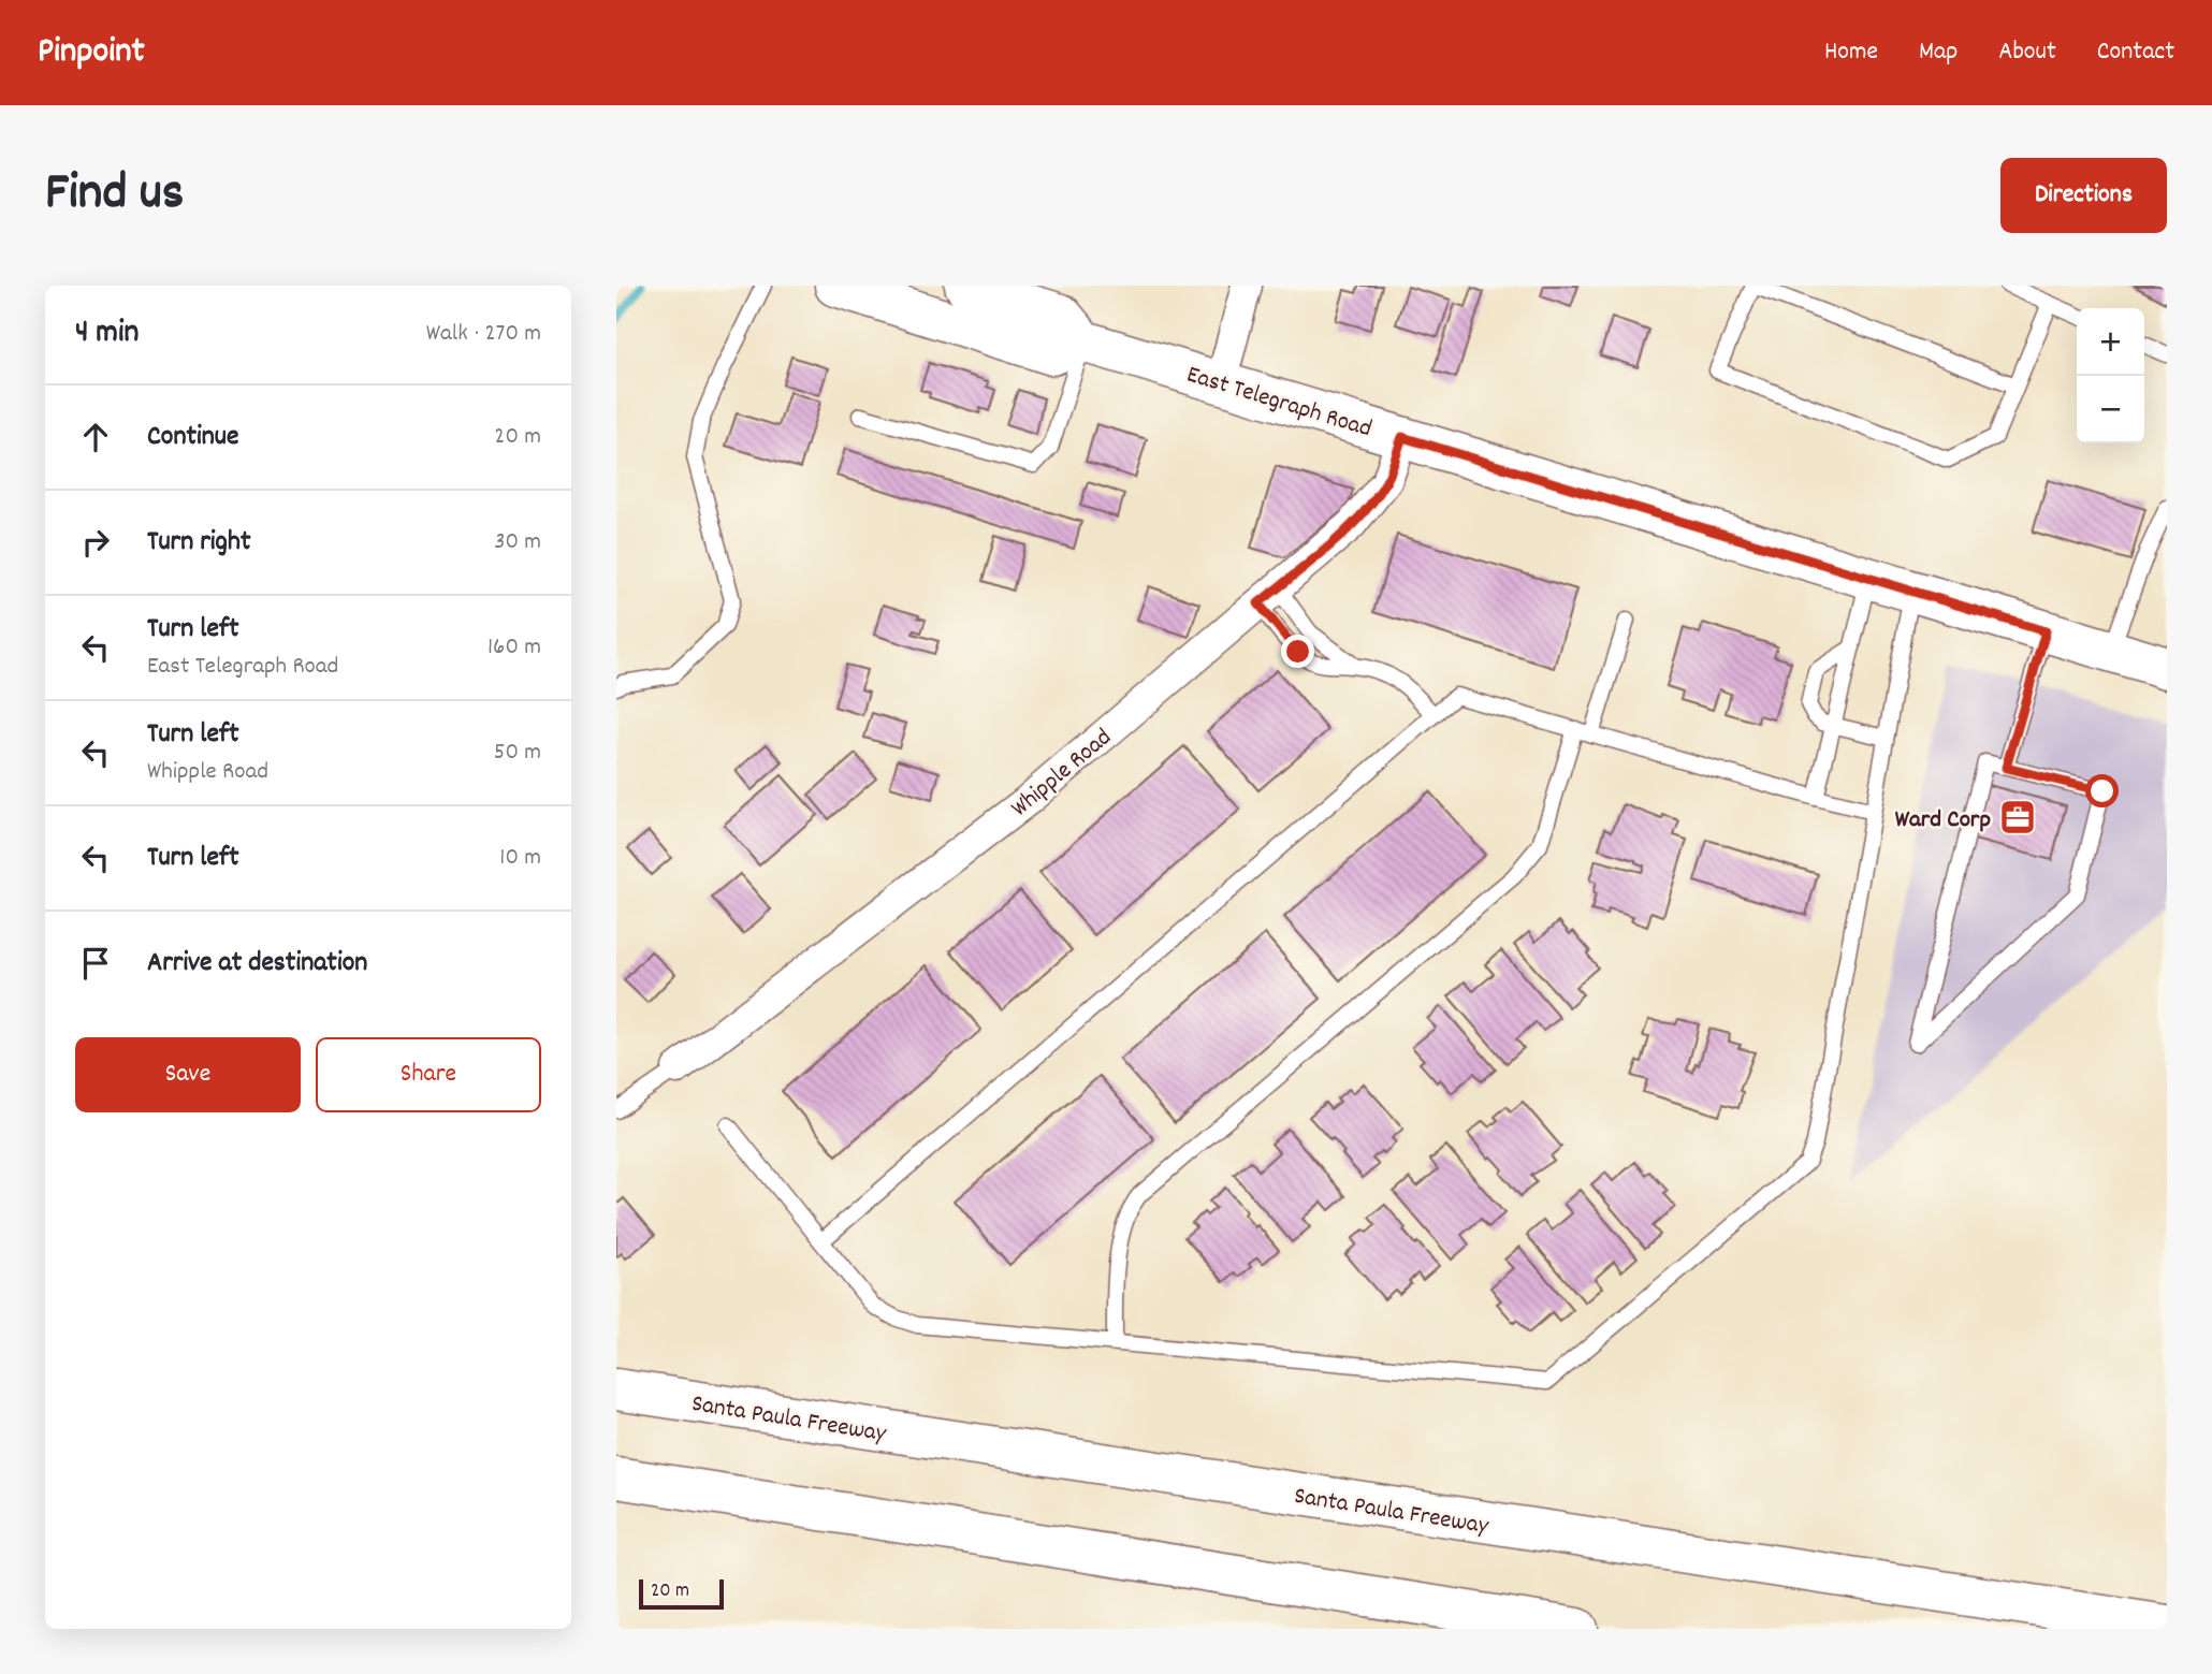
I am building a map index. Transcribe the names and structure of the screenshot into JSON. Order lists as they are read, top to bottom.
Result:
{
  "streets": {
    "main road": ["East Telegraph Road", "Santa Paula Freeway"],
    "street": ["Whipple Road"]
  },
  "crossings": [
    ["East Telegraph Road", "Whipple Road"]
  ],
  "places": {
    "office": ["Ward Corp"]
  },
  "scale_bar": "20 m",
  "page": {
    "header": "Pinpoint",
    "nav": [
      "Home",
      "Map",
      "About",
      "Contact"
    ],
    "title": "Find us",
    "buttons": [
      "Directions",
      ["Save", "Share"]
    ],
    "heading": ["4 min", "Walk · 270 m"],
    "map_buttons": ["+", "−"],
    "list": [
      ["Continue", "20 m"],
      ["Turn right", "30 m"],
      ["Turn left", "East Telegraph Road", "160 m"],
      ["Turn left", "Whipple Road", "50 m"],
      ["Turn left", "10 m"],
      "Arrive at destination"
    ],
    "scale": "20 m"
  }
}
